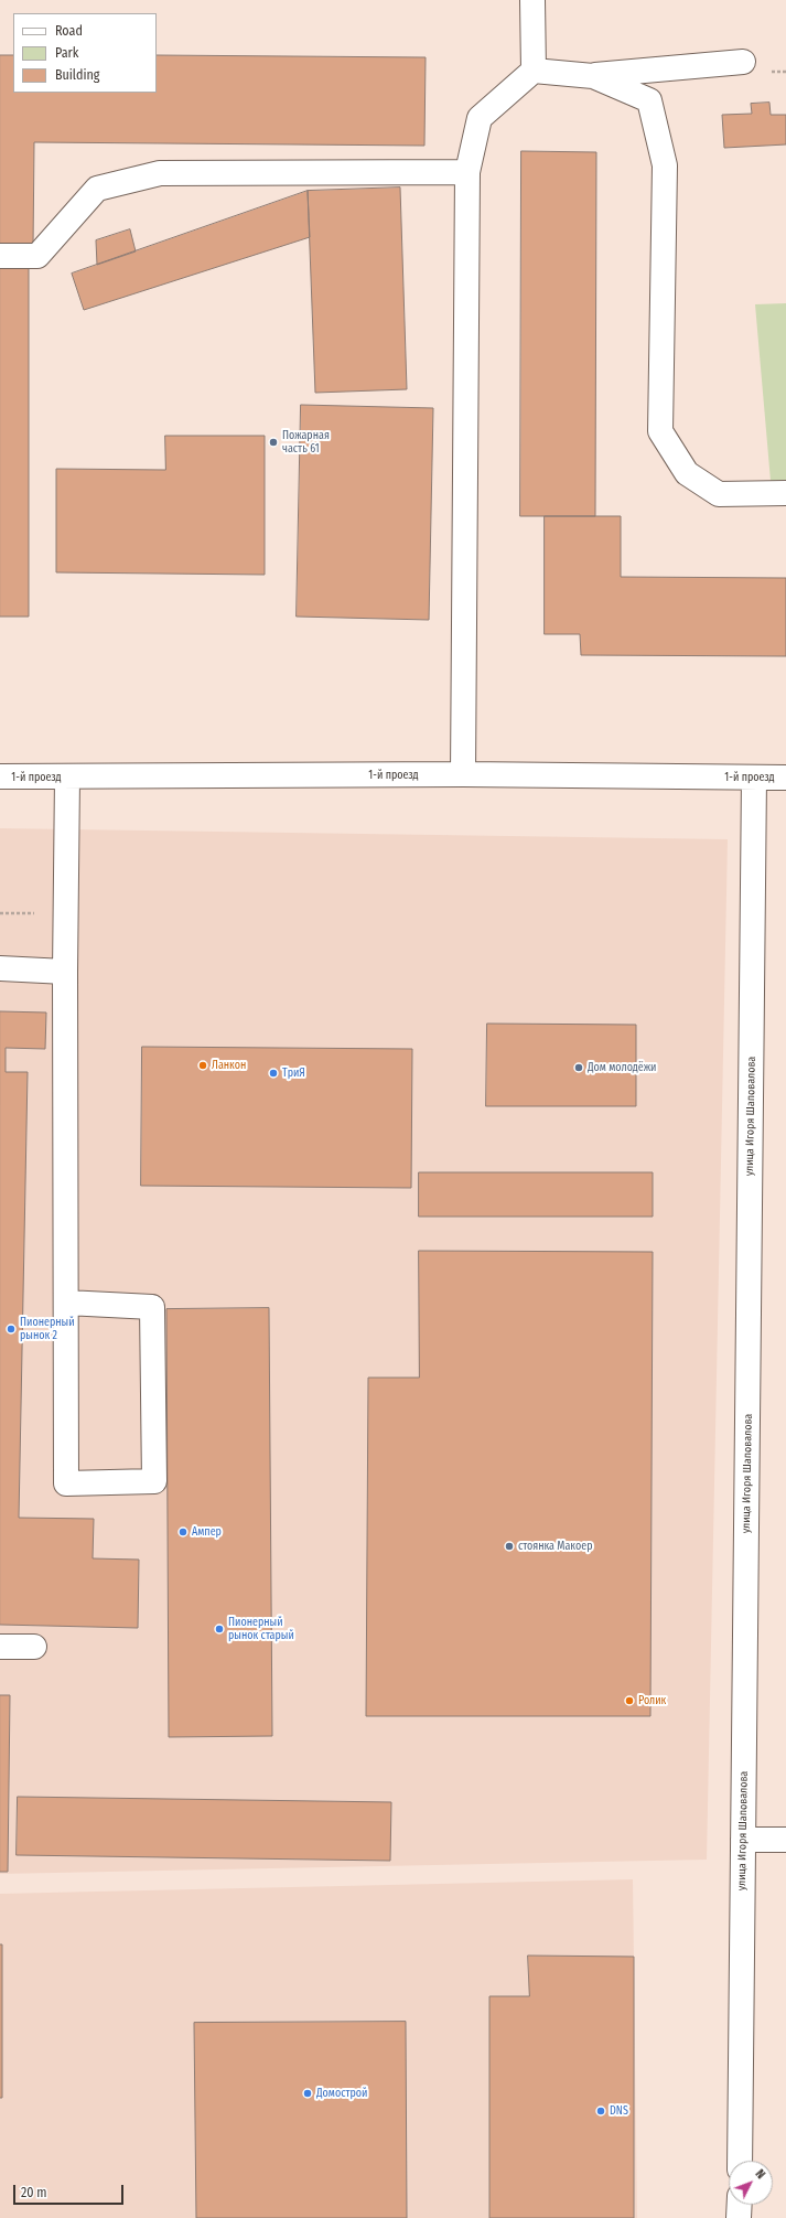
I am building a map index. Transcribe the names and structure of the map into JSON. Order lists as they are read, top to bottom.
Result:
{
  "streets": {
    "street": ["1-й проезд", "улица Игоря Шаповалова"]
  },
  "crossings": [
    ["1-й проезд", "улица Игоря Шаповалова"]
  ],
  "places": [
    "Пожарная часть 61",
    "Ланкон",
    "Дом молодёжи",
    "ТриЯ",
    "Пионерный рынок 2",
    "Ампер",
    "стоянка Макоер",
    "Пионерный рынок старый",
    "Ролик",
    "Домострой",
    "DNS"
  ],
  "legend": ["Road", "Park", "Building"],
  "scale_bar": "20 m",
  "north": "top right"
}
